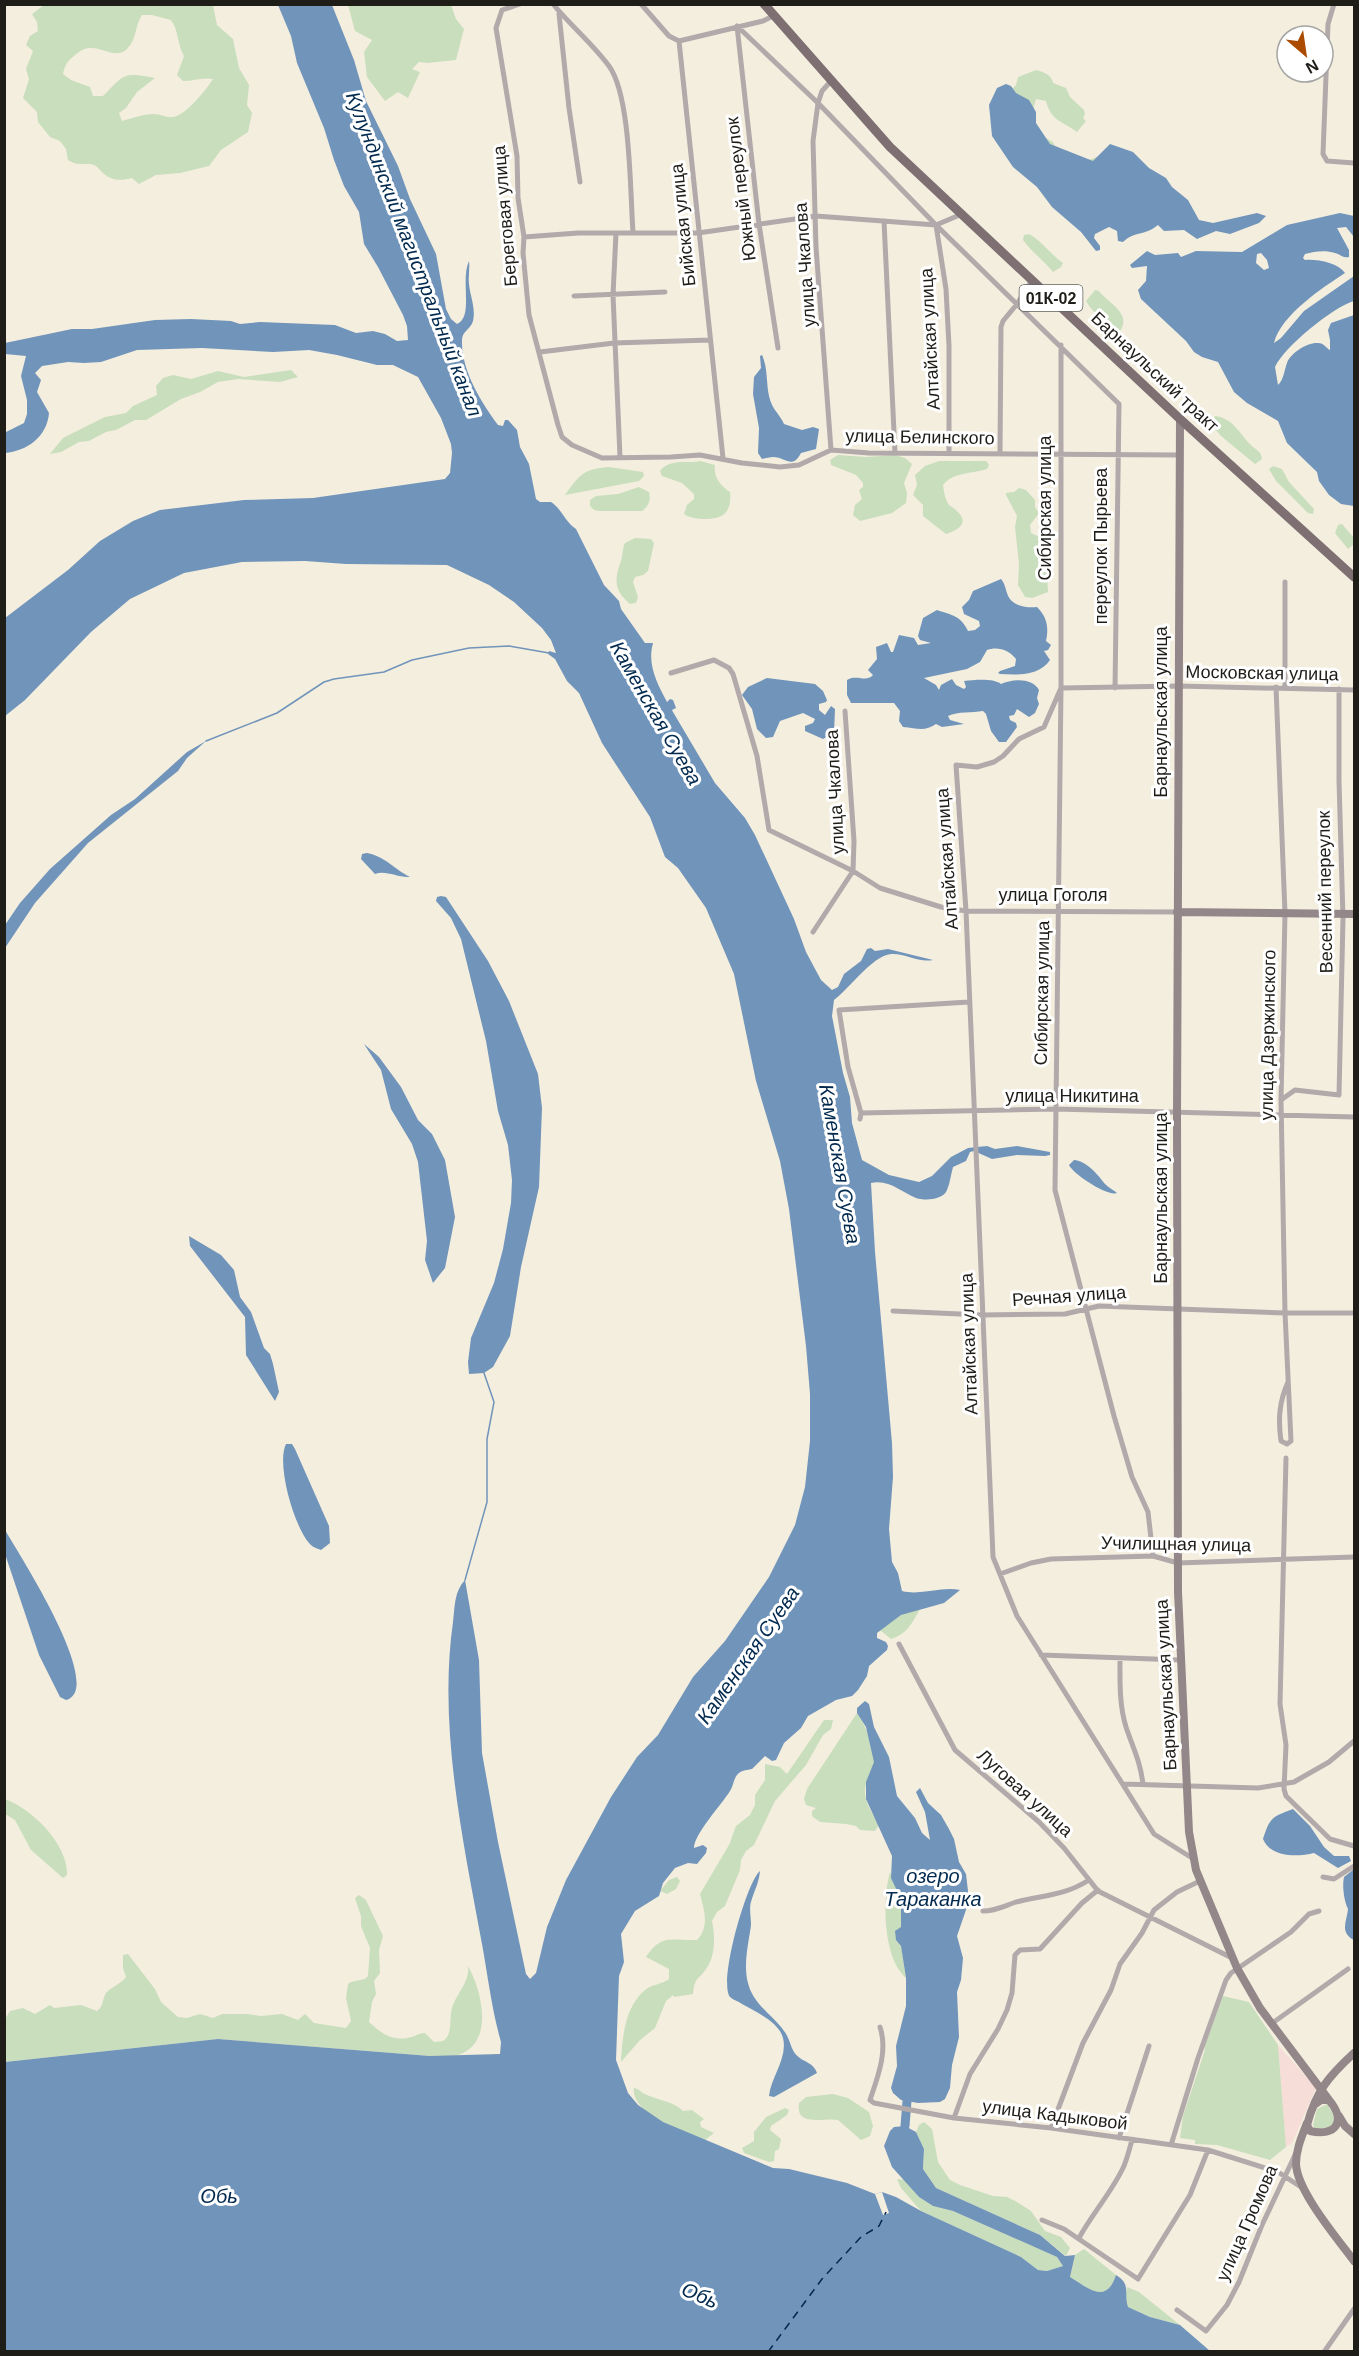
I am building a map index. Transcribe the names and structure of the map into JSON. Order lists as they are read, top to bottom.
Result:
{
  "streets": {
    "main road": ["01К-02", "Барнаульский тракт"],
    "street": [
      "Южный переулок",
      "Береговая улица",
      "Бийская улица",
      "улица Чкалова",
      "Алтайская улица",
      "улица Белинского",
      "Сибирская улица",
      "переулок Пырьева",
      "Московская улица",
      "Барнаульская улица",
      "Весенний переулок",
      "улица Гоголя",
      "улица Дзержинского",
      "улица Никитина",
      "Речная улица",
      "Училищная улица",
      "Луговая улица",
      "улица Кадыковой",
      "улица Громова"
    ]
  },
  "crossings": [
    ["Береговая улица", "улица Белинского"],
    ["Бийская улица", "улица Белинского"],
    ["улица Чкалова", "Барнаульский тракт"],
    ["улица Чкалова", "улица Белинского"],
    ["улица Чкалова", "улица Гоголя"],
    ["Алтайская улица", "улица Белинского"],
    ["Алтайская улица", "Сибирская улица"],
    ["Алтайская улица", "Московская улица"],
    ["Алтайская улица", "Барнаульская улица"],
    ["Алтайская улица", "улица Гоголя"],
    ["Алтайская улица", "улица Никитина"],
    ["Алтайская улица", "Речная улица"],
    ["Алтайская улица", "Училищная улица"],
    ["Барнаульский тракт", "Барнаульская улица"],
    ["улица Белинского", "Сибирская улица"],
    ["улица Белинского", "переулок Пырьева"],
    ["улица Белинского", "Барнаульская улица"],
    ["Сибирская улица", "переулок Пырьева"],
    ["Сибирская улица", "Московская улица"],
    ["Сибирская улица", "улица Гоголя"],
    ["Сибирская улица", "улица Никитина"],
    ["Сибирская улица", "Речная улица"],
    ["Сибирская улица", "Училищная улица"],
    ["переулок Пырьева", "Московская улица"],
    ["Московская улица", "Барнаульская улица"],
    ["Московская улица", "Весенний переулок"],
    ["Московская улица", "улица Дзержинского"],
    ["Барнаульская улица", "улица Гоголя"],
    ["Барнаульская улица", "улица Никитина"],
    ["Барнаульская улица", "Речная улица"],
    ["Барнаульская улица", "Училищная улица"],
    ["Барнаульская улица", "Луговая улица"],
    ["Барнаульская улица", "улица Громова"],
    ["Весенний переулок", "улица Гоголя"],
    ["Весенний переулок", "улица Дзержинского"],
    ["улица Гоголя", "улица Дзержинского"],
    ["улица Дзержинского", "улица Никитина"],
    ["улица Дзержинского", "Речная улица"],
    ["улица Кадыковой", "улица Громова"]
  ],
  "water": [
    "Кулундинский магистральный канал",
    "Каменская Суева",
    "озеро Тараканка",
    "Обь"
  ],
  "north": "bottom right"
}
